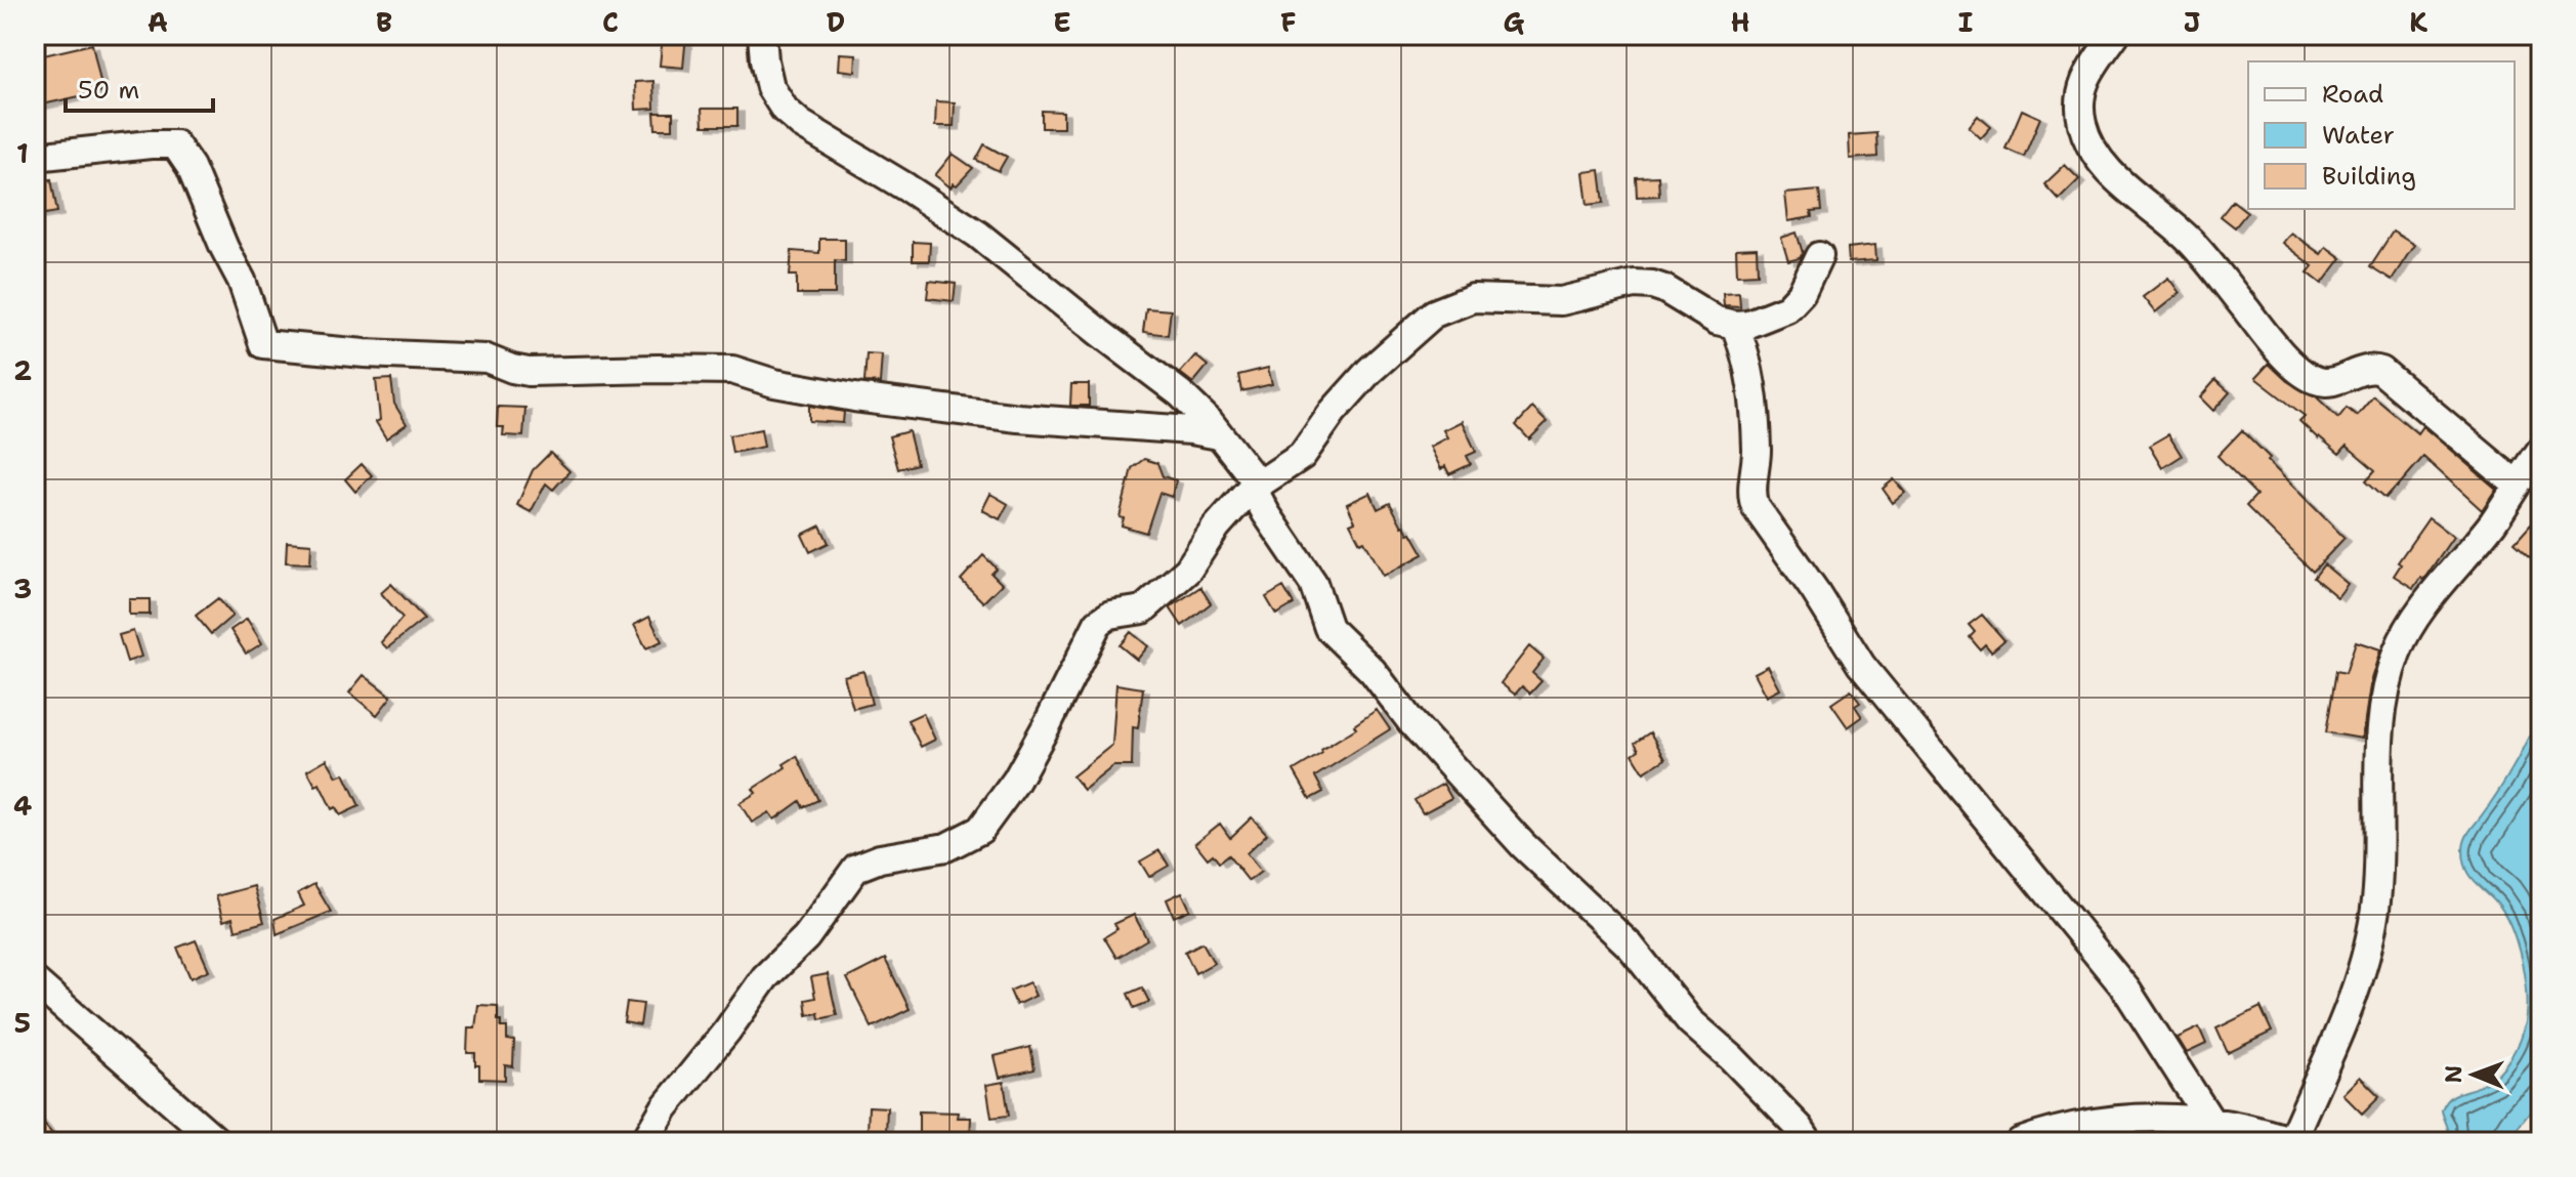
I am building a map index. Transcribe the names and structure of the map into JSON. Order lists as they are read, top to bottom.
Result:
{
  "legend": ["Road", "Water", "Building"],
  "scale_bar": "50 m",
  "north": "left",
  "grid": {
    "columns": [
      "A",
      "B",
      "C",
      "D",
      "E",
      "F",
      "G",
      "H",
      "I",
      "J",
      "K"
    ],
    "rows": [
      "1",
      "2",
      "3",
      "4",
      "5"
    ]
  }
}
